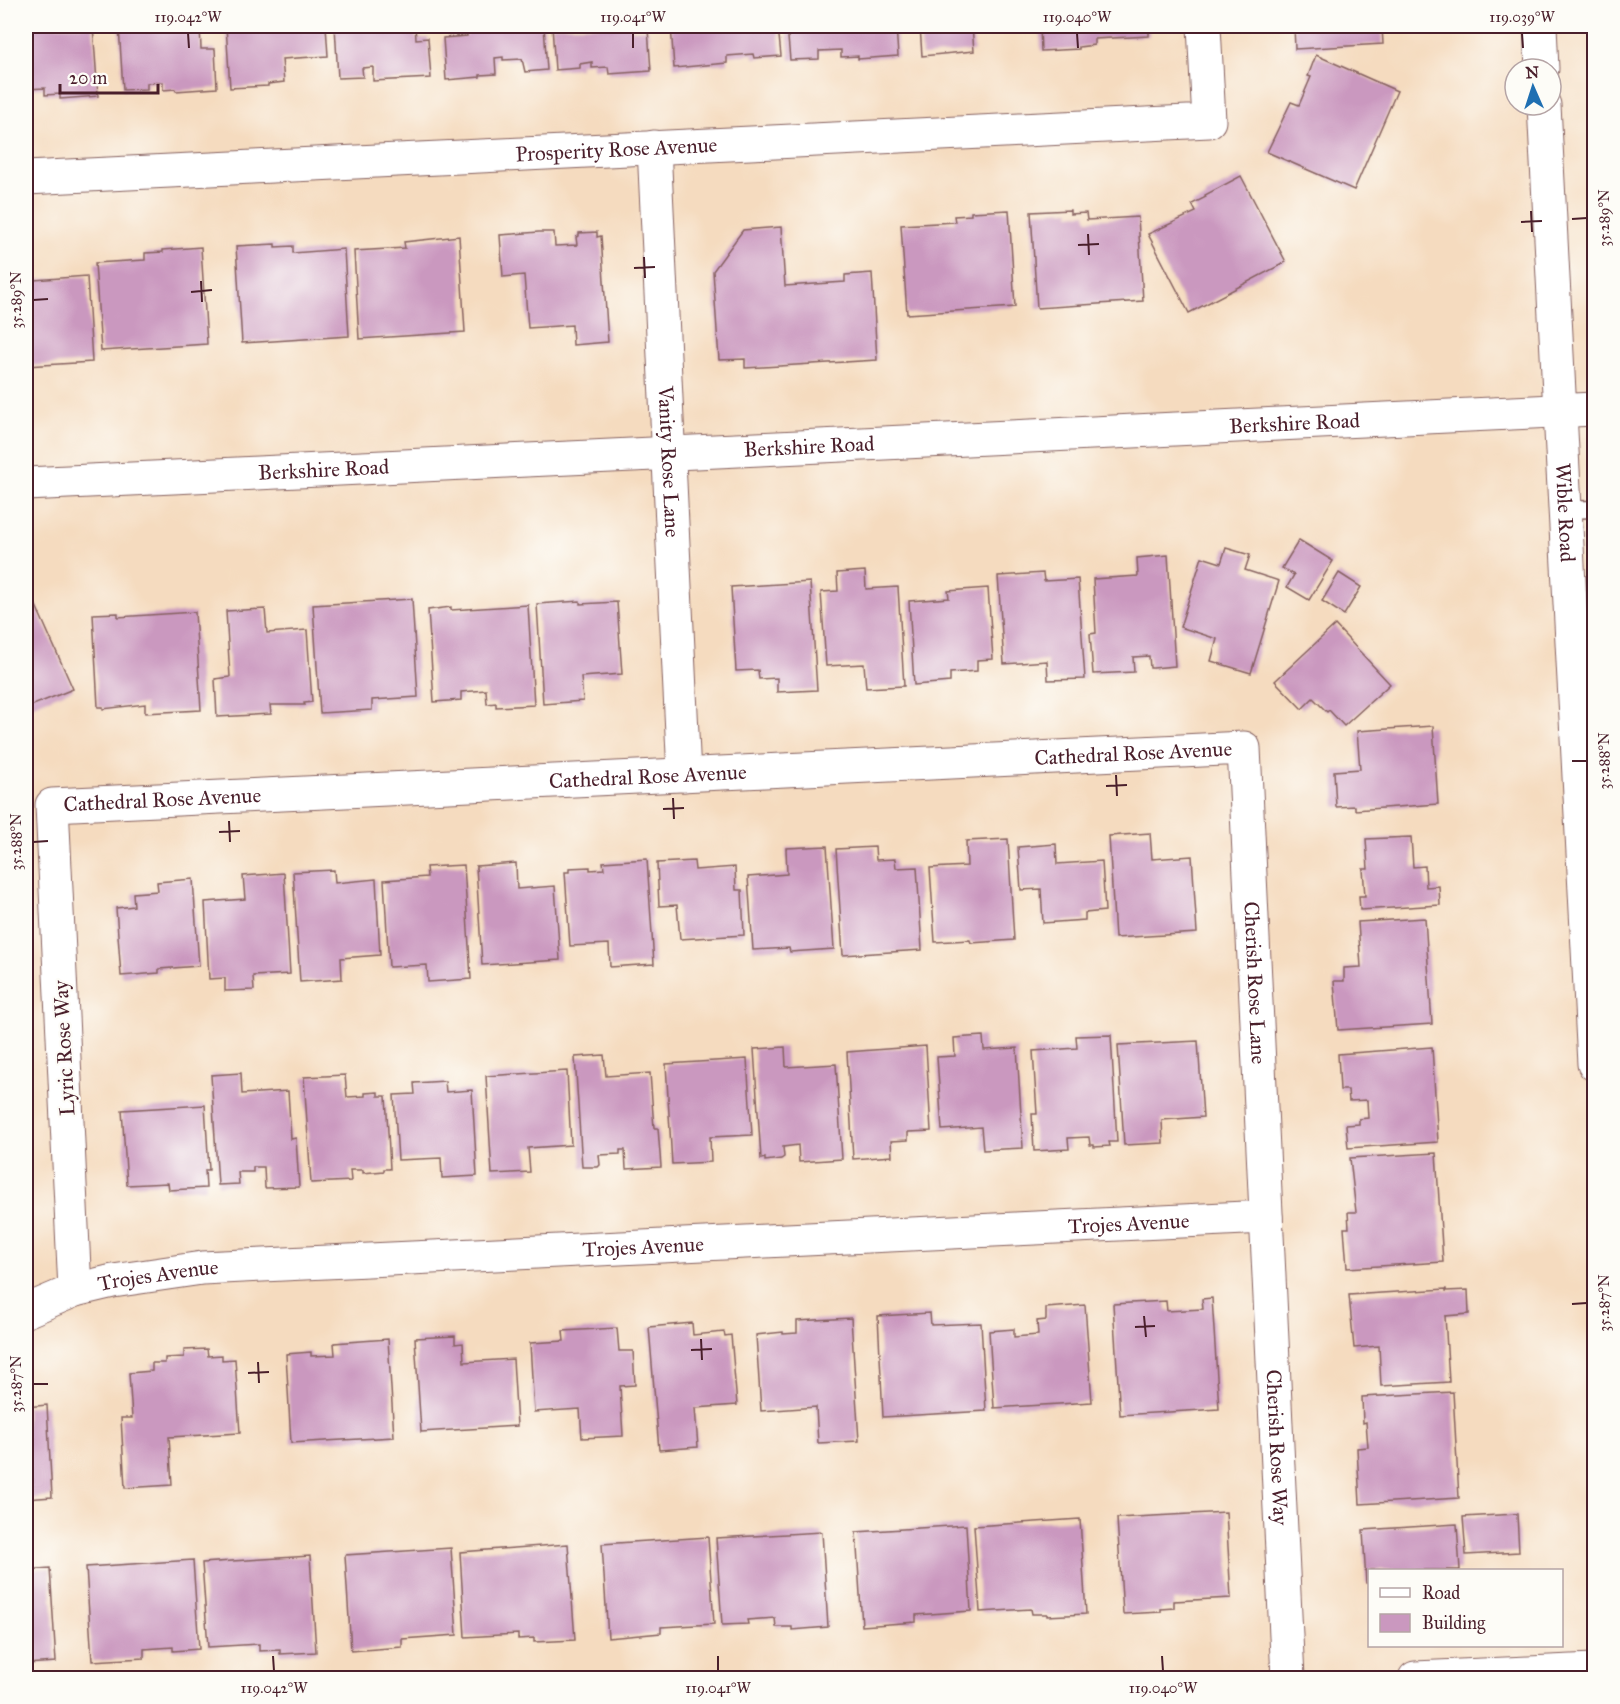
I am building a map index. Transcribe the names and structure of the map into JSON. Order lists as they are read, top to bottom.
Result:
{
  "streets": {
    "street": [
      "Prosperity Rose Avenue",
      "Berkshire Road",
      "Vanity Rose Lane",
      "Wible Road",
      "Cathedral Rose Avenue",
      "Cherish Rose Lane",
      "Lyric Rose Way",
      "Trojes Avenue",
      "Cherish Rose Way"
    ]
  },
  "crossings": [
    ["Prosperity Rose Avenue", "Vanity Rose Lane"],
    ["Berkshire Road", "Vanity Rose Lane"],
    ["Berkshire Road", "Wible Road"],
    ["Vanity Rose Lane", "Cathedral Rose Avenue"],
    ["Cathedral Rose Avenue", "Cherish Rose Lane"],
    ["Cathedral Rose Avenue", "Lyric Rose Way"],
    ["Cherish Rose Lane", "Trojes Avenue"],
    ["Cherish Rose Lane", "Cherish Rose Way"],
    ["Lyric Rose Way", "Trojes Avenue"],
    ["Trojes Avenue", "Cherish Rose Way"]
  ],
  "legend": ["Road", "Building"],
  "scale_bar": "20 m",
  "north": "top",
  "coordinates": [
    "119.042°W",
    "119.041°W",
    "119.040°W",
    "119.039°W",
    "35.289°N",
    "35.288°N",
    "35.287°N"
  ]
}
